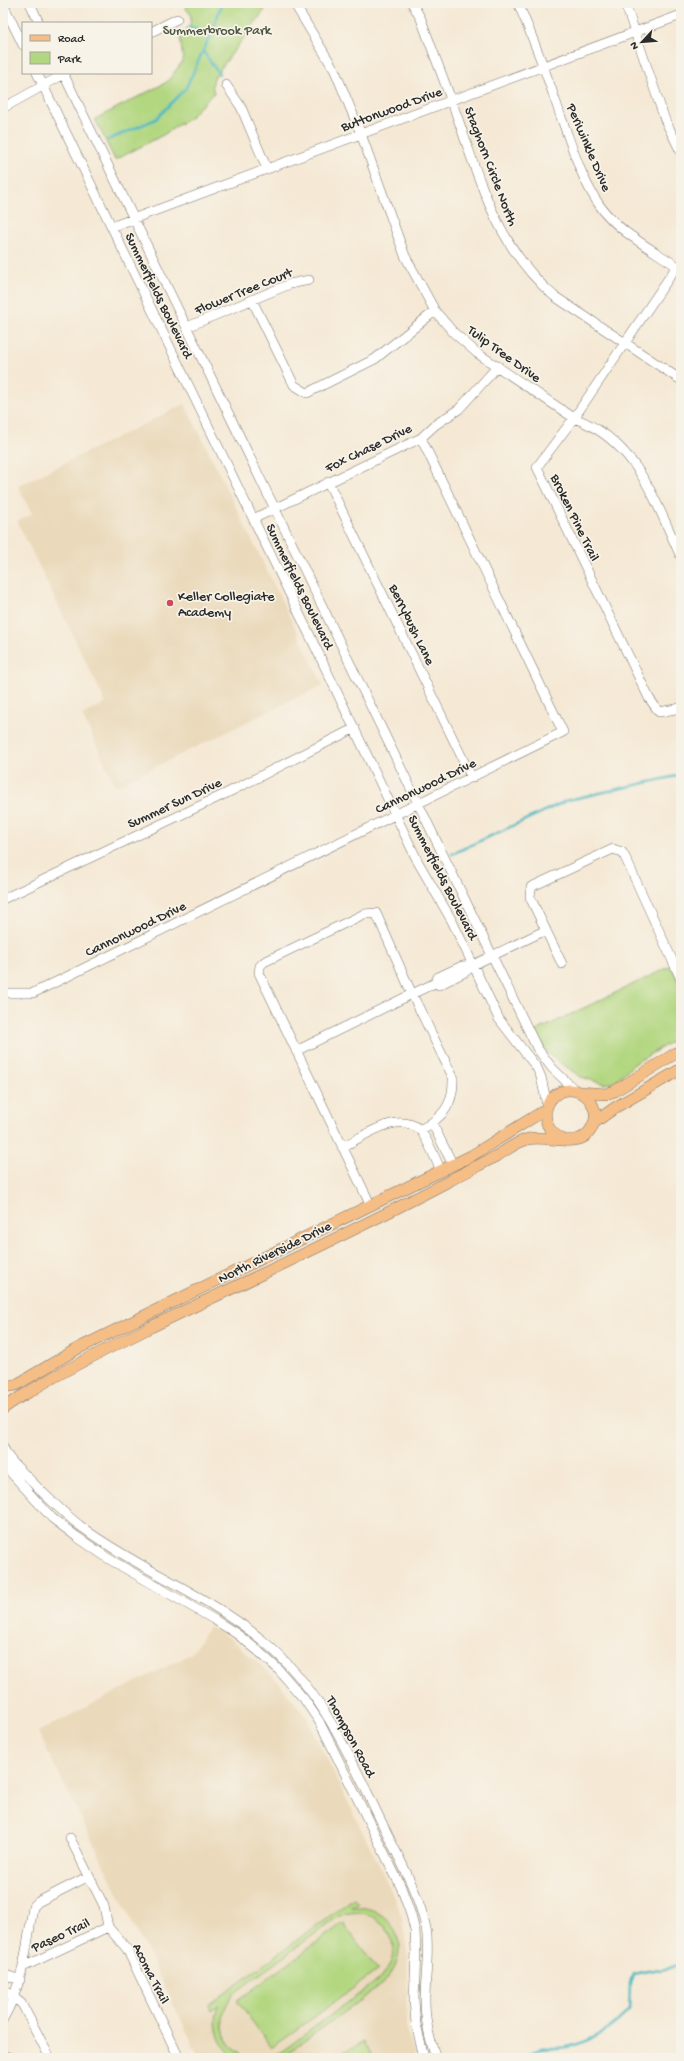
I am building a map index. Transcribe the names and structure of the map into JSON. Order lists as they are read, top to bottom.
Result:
{
  "streets": {
    "main road": ["North Riverside Drive"],
    "street": [
      "Buttonwood Drive",
      "Periwinkle Drive",
      "Staghorn Circle North",
      "Flower Tree Court",
      "Summerfields Boulevard",
      "Tulip Tree Drive",
      "Fox Chase Drive",
      "Broken Pine Trail",
      "Berrybush Lane",
      "Cannonwood Drive",
      "Summer Sun Drive",
      "Thompson Road",
      "Paseo Trail",
      "Acoma Trail"
    ]
  },
  "crossings": [
    ["Buttonwood Drive", "Periwinkle Drive"],
    ["Buttonwood Drive", "Staghorn Circle North"],
    ["Buttonwood Drive", "Summerfields Boulevard"],
    ["Buttonwood Drive", "Tulip Tree Drive"],
    ["Periwinkle Drive", "Broken Pine Trail"],
    ["Staghorn Circle North", "Broken Pine Trail"],
    ["Flower Tree Court", "Summerfields Boulevard"],
    ["Summerfields Boulevard", "Fox Chase Drive"],
    ["Summerfields Boulevard", "Cannonwood Drive"],
    ["Summerfields Boulevard", "Summer Sun Drive"],
    ["Summerfields Boulevard", "North Riverside Drive"],
    ["Tulip Tree Drive", "Fox Chase Drive"],
    ["Tulip Tree Drive", "Broken Pine Trail"],
    ["Fox Chase Drive", "Berrybush Lane"],
    ["Fox Chase Drive", "Cannonwood Drive"],
    ["Berrybush Lane", "Cannonwood Drive"],
    ["Paseo Trail", "Acoma Trail"]
  ],
  "parks": ["Summerbrook Park"],
  "places": ["Keller Collegiate Academy"],
  "legend": ["Road", "Park"],
  "north": "bottom left"
}
